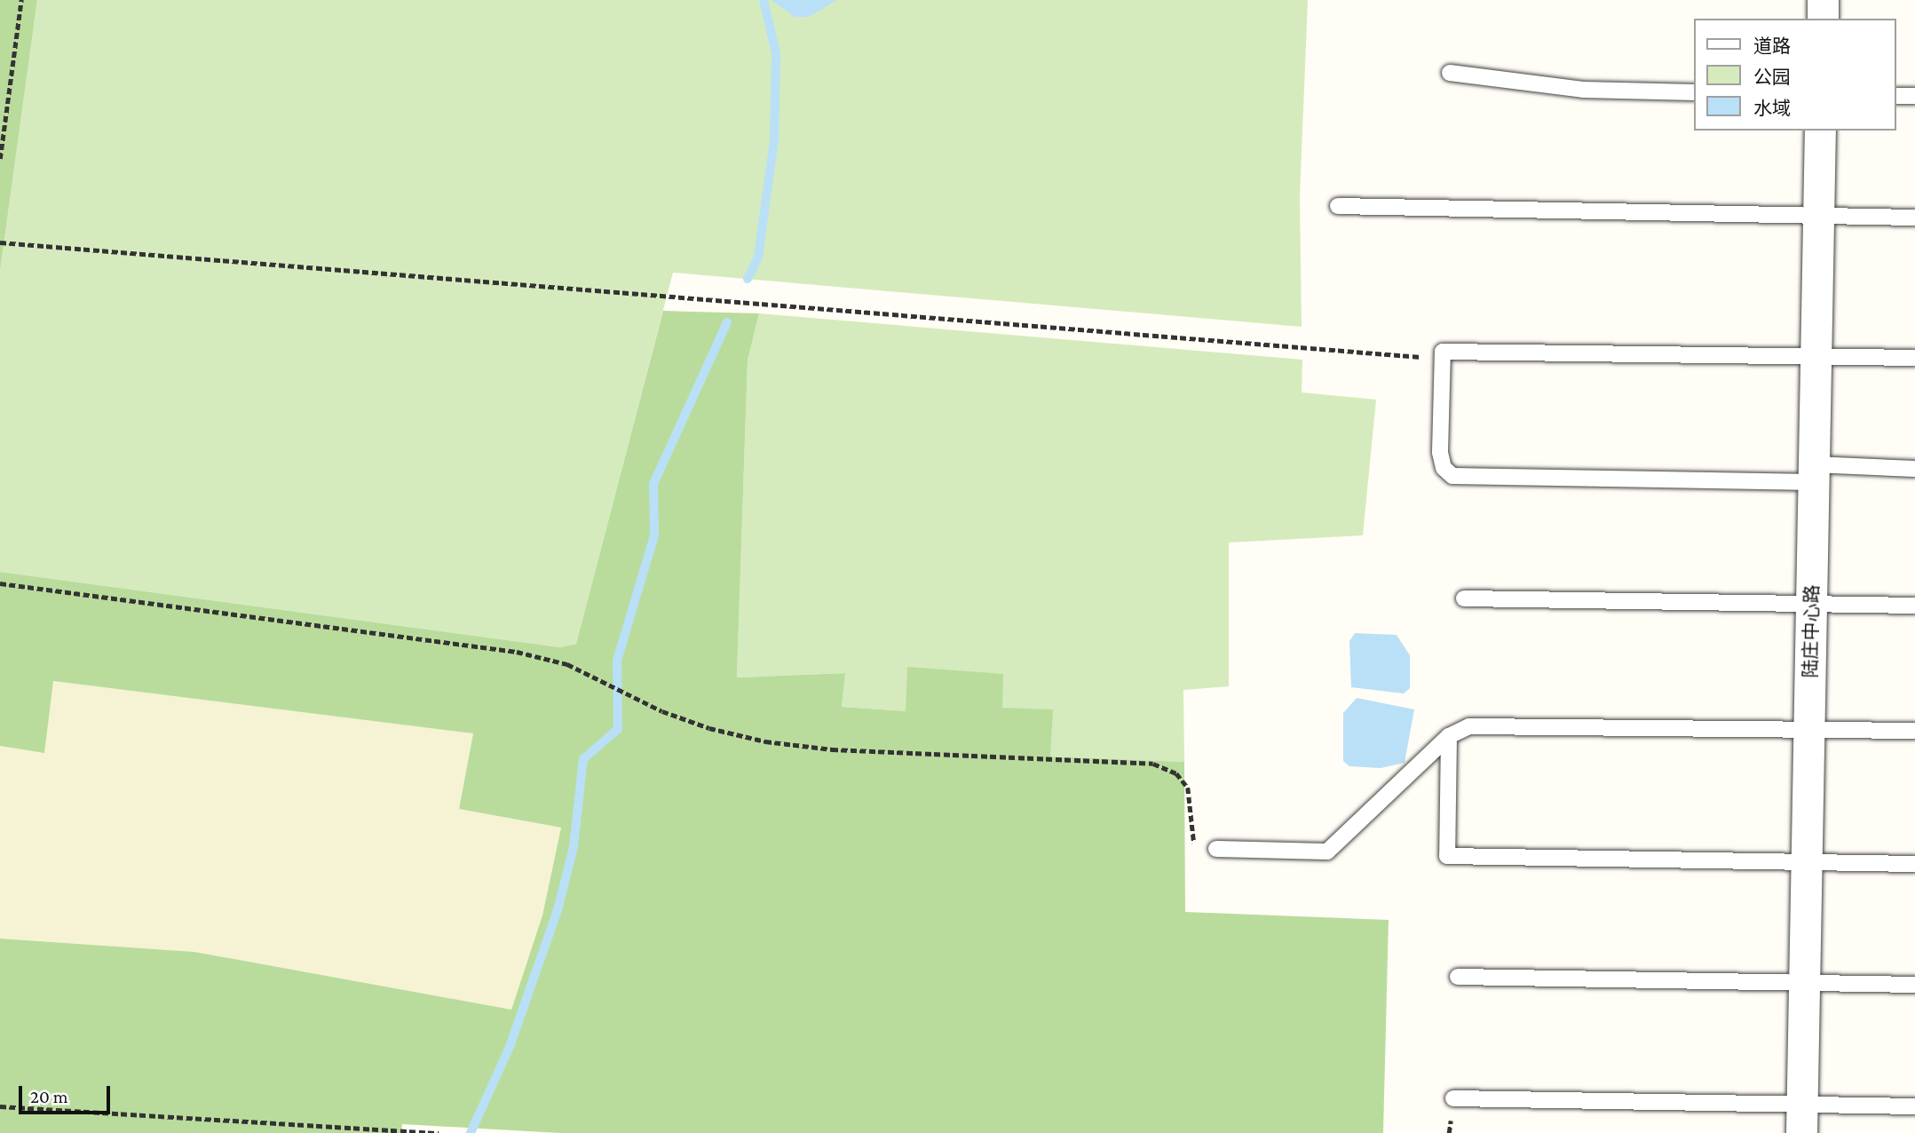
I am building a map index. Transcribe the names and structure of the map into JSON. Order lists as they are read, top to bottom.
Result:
{
  "streets": {
    "street": ["陆庄中心路"]
  },
  "legend": ["道路", "公园", "水域"],
  "scale_bar": "20 m"
}
